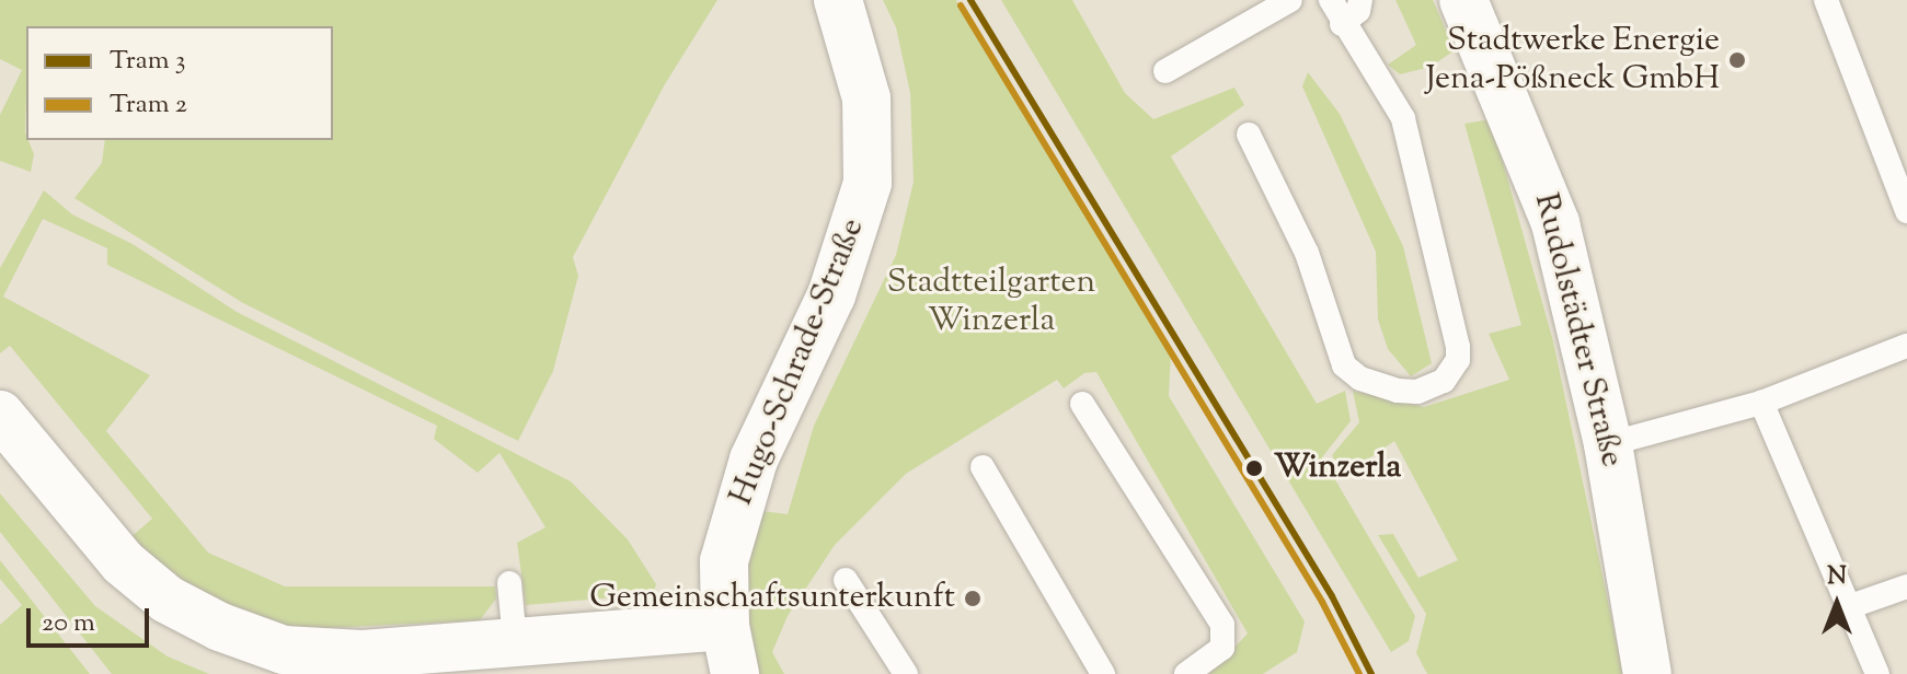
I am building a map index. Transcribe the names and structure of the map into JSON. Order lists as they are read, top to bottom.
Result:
{
  "streets": {
    "street": ["Rudolstädter Straße", "Hugo-Schrade-Straße"]
  },
  "parks": ["Stadtteilgarten Winzerla"],
  "places": ["Stadtwerke Energie Jena-Pößneck GmbH", "Winzerla", "Gemeinschaftsunterkunft"],
  "lines": ["tram line 3", "tram line 2"],
  "legend": ["Tram 3", "Tram 2"],
  "scale_bar": "20 m",
  "north": "top"
}
